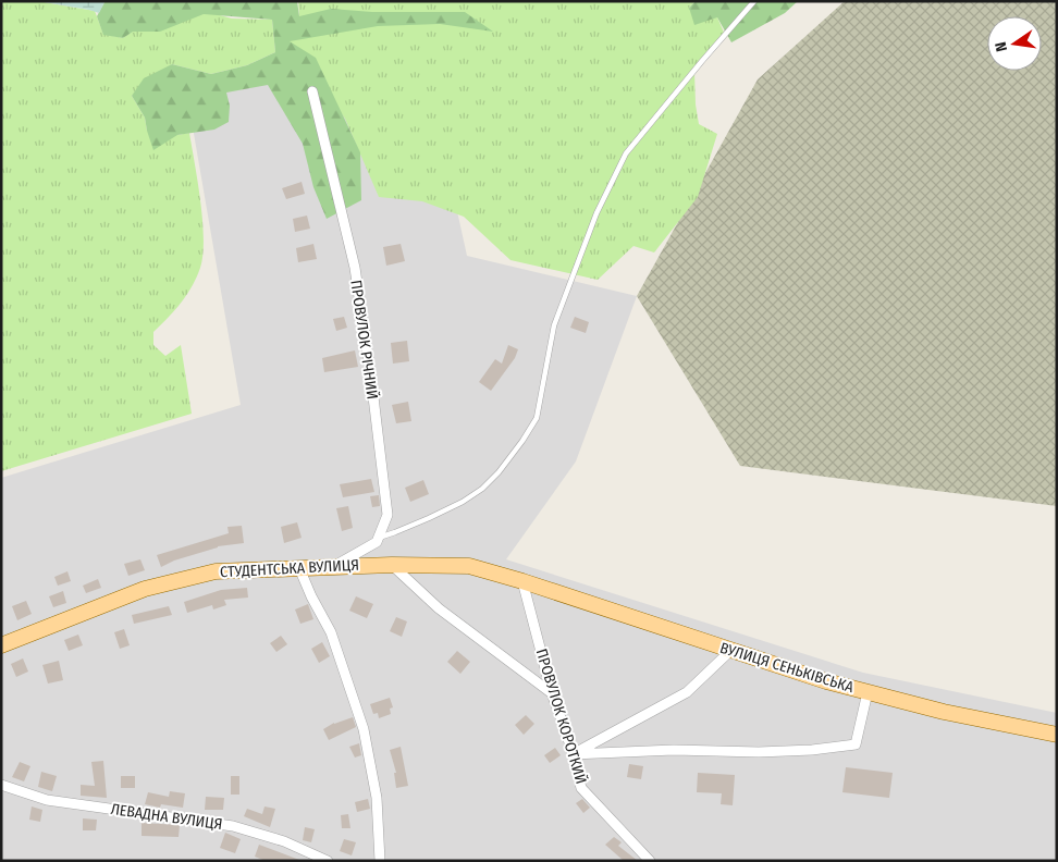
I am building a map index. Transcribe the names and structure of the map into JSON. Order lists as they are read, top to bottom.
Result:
{
  "streets": {
    "main road": ["СТУДЕНТСЬКА ВУЛИЦЯ", "ВУЛИЦЯ СЕНЬКIВСЬКА"],
    "street": ["ПРОВУЛОК РIЧНИЙ", "ПРОВУЛОК КОРОТКИЙ", "ЛЕВАДНА ВУЛИЦЯ"]
  },
  "crossings": [
    ["СТУДЕНТСЬКА ВУЛИЦЯ", "ВУЛИЦЯ СЕНЬКIВСЬКА"],
    ["СТУДЕНТСЬКА ВУЛИЦЯ", "ПРОВУЛОК КОРОТКИЙ"],
    ["ВУЛИЦЯ СЕНЬКIВСЬКА", "ПРОВУЛОК КОРОТКИЙ"]
  ],
  "north": "left"
}
